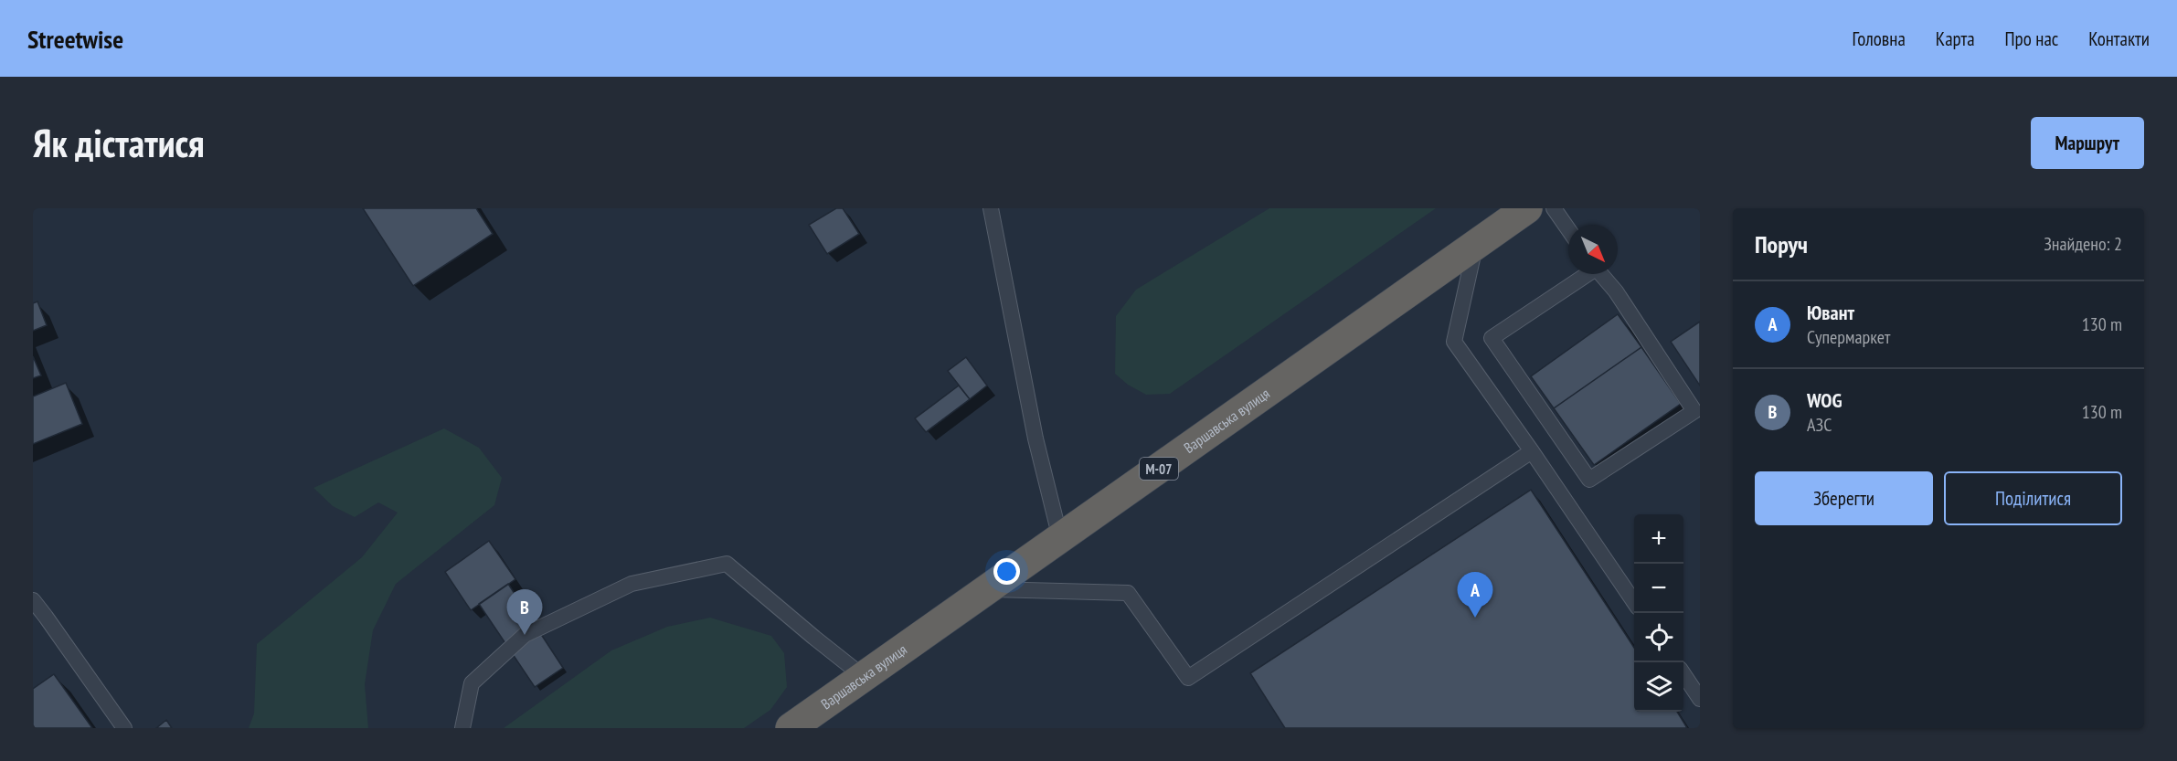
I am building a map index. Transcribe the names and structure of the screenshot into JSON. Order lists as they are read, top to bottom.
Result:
{
  "streets": {
    "highway": ["Варшавська вулиця", "М-07"]
  },
  "north": "bottom right",
  "page": {
    "header": "Streetwise",
    "nav": [
      "Головна",
      "Карта",
      "Про нас",
      "Контакти"
    ],
    "buttons": [
      "Маршрут",
      ["Зберегти", "Поділитися"]
    ],
    "title": "Як дістатися",
    "heading": ["Поруч", "Знайдено: 2"],
    "list": [
      {
        "mark": "A",
        "name": "Ювант",
        "note": "Супермаркет",
        "value": "130 m"
      },
      {
        "mark": "B",
        "name": "WOG",
        "note": "АЗС",
        "value": "130 m"
      }
    ],
    "map_buttons": ["+", "−"],
    "pins": ["A", "B"]
  }
}
